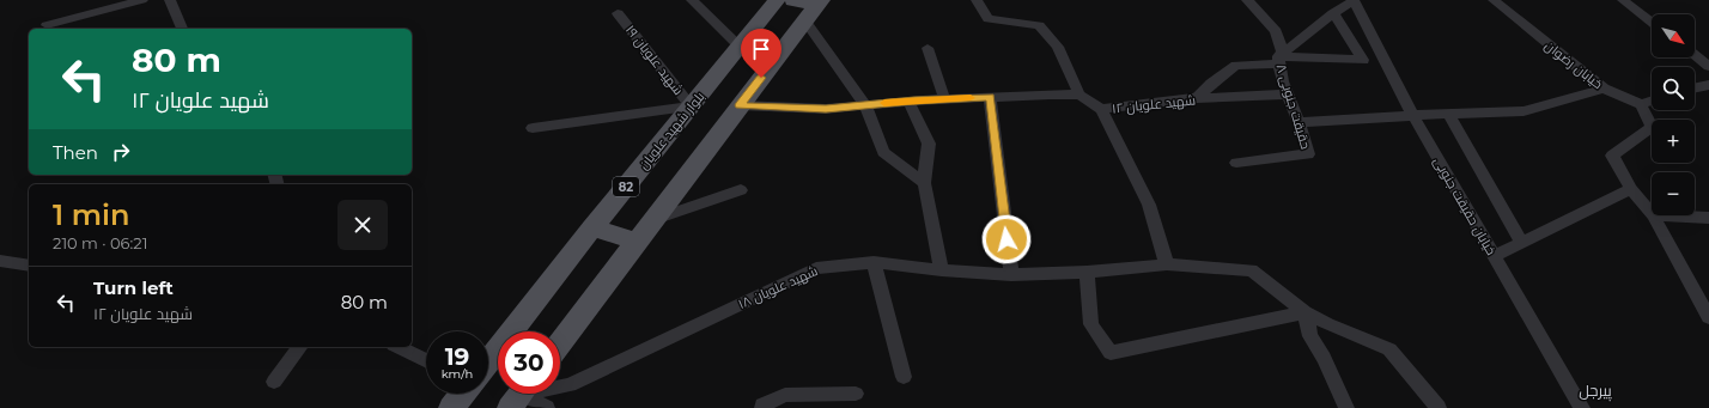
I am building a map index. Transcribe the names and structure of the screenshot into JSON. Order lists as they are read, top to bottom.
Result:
{
  "streets": {
    "main road": ["بلوار شهید علویان", "82"],
    "street": [
      "شهید علویان ۱۹",
      "خیابان رضوان",
      "شهید علویان ۱۲",
      "حقیقت جنوبی ۸",
      "خیابان حقیقت جنوبی",
      "شهید علویان ۱۸"
    ]
  },
  "crossings": [
    ["شهید علویان ۱۹", "بلوار شهید علویان"],
    ["شهید علویان ۱۲", "حقیقت جنوبی ۸"]
  ],
  "districts": ["پیرجل"],
  "north": "bottom right",
  "page": {
    "map_buttons": ["+", "−"],
    "turn": ["80 m", "شهید علویان ۱۲"],
    "then": "Then",
    "heading": ["1 min", "210 m · 06:21"],
    "list": [
      {
        "name": "Turn left",
        "note": "شهید علویان ۱۲",
        "value": "80 m"
      }
    ],
    "speed": "19 km/h",
    "limit": "30"
  }
}
